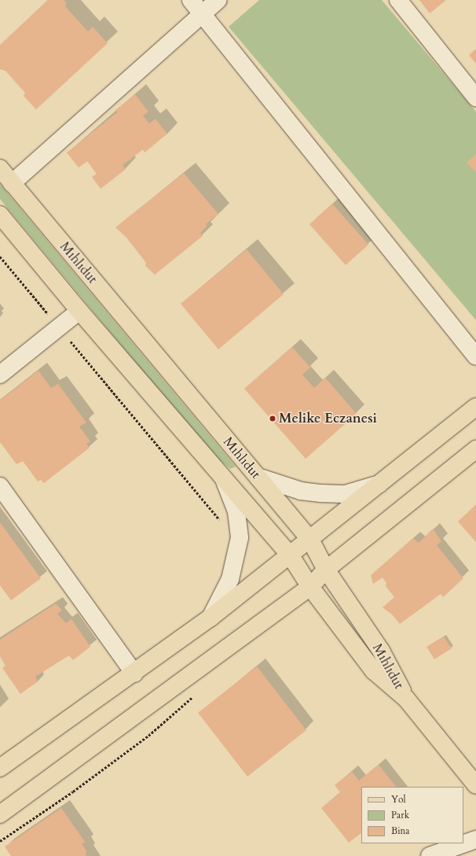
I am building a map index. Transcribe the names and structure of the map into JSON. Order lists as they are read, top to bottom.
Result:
{
  "streets": {
    "main road": ["Mıhlıdut"]
  },
  "places": ["Melike Eczanesi"],
  "legend": ["Yol", "Park", "Bina"]
}
